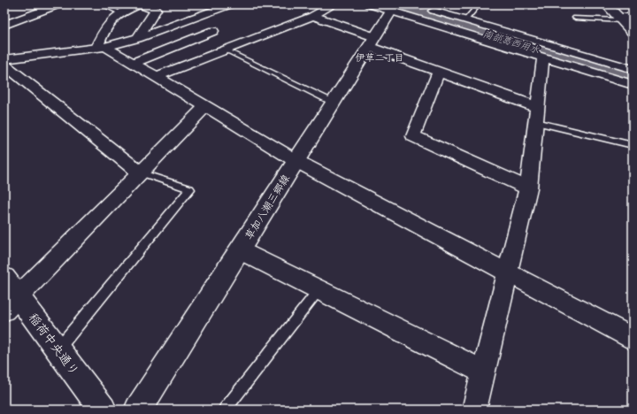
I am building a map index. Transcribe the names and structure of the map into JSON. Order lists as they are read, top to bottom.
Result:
{
  "streets": {
    "main road": ["草加八潮三郷線", "稲荷中央通り"]
  },
  "districts": ["伊草二丁目"],
  "water": ["南部葛西用水"]
}
